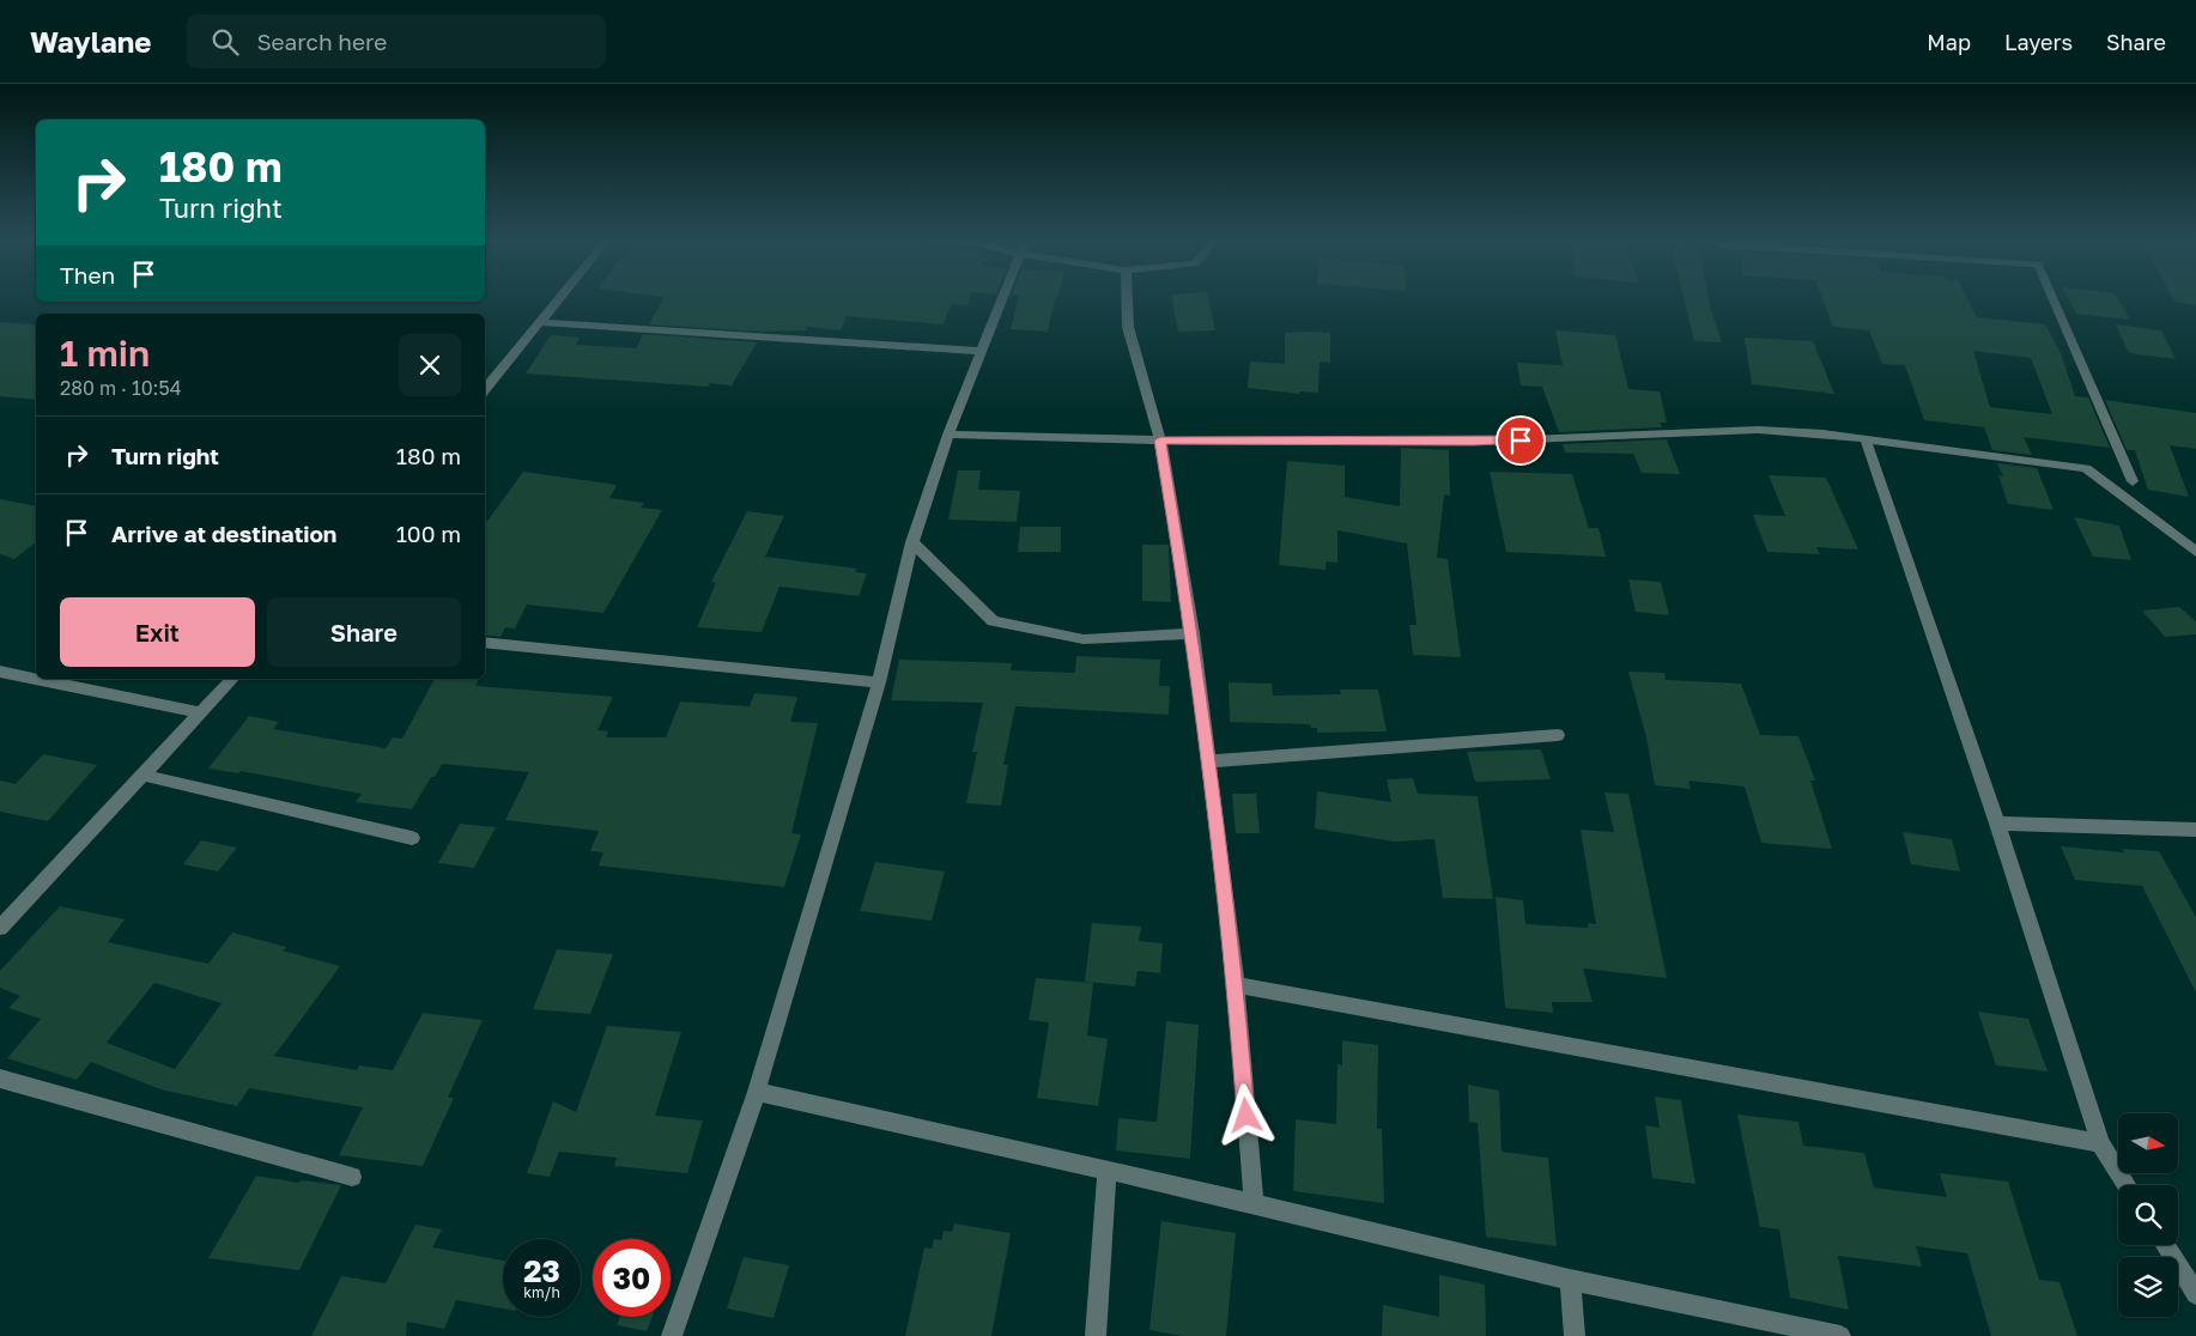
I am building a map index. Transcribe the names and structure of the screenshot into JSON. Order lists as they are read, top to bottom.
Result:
{
  "north": "right",
  "page": {
    "header": "Waylane",
    "search": "Search here",
    "nav": ["Map", "Layers", "Share"],
    "turn": ["180 m", "Turn right"],
    "then": "Then",
    "heading": ["1 min", "280 m · 10:54"],
    "list": [
      {
        "name": "Turn right",
        "value": "180 m"
      },
      {
        "name": "Arrive at destination",
        "value": "100 m"
      }
    ],
    "buttons": ["Exit", "Share"],
    "speed": "23 km/h",
    "limit": "30"
  }
}
